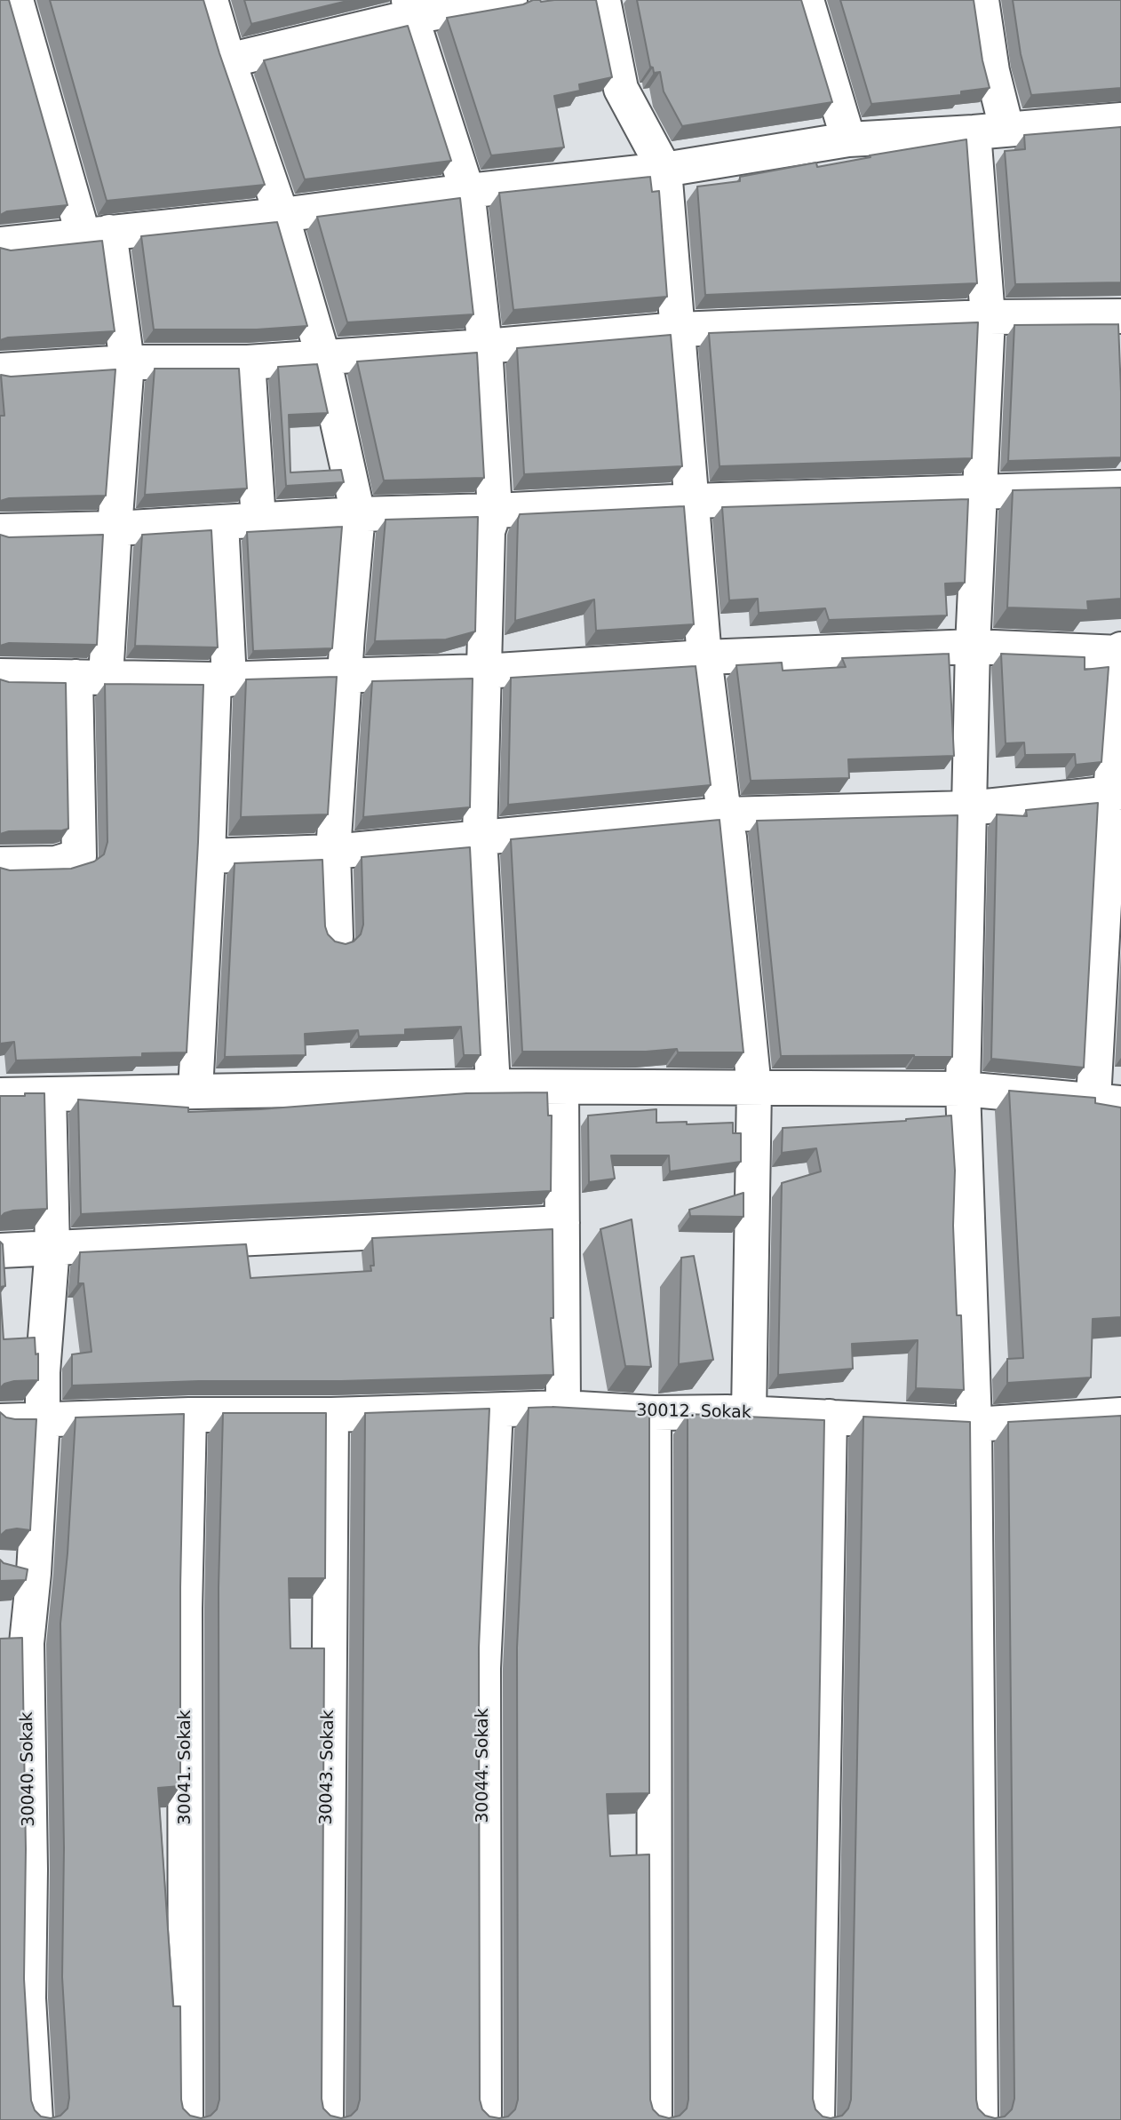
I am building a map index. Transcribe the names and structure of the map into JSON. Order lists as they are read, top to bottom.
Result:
{
  "streets": {
    "street": [
      "30012. Sokak",
      "30044. Sokak",
      "30041. Sokak",
      "30043. Sokak",
      "30040. Sokak"
    ]
  },
  "crossings": [
    ["30012. Sokak", "30044. Sokak"],
    ["30012. Sokak", "30041. Sokak"],
    ["30012. Sokak", "30043. Sokak"],
    ["30012. Sokak", "30040. Sokak"]
  ]
}
